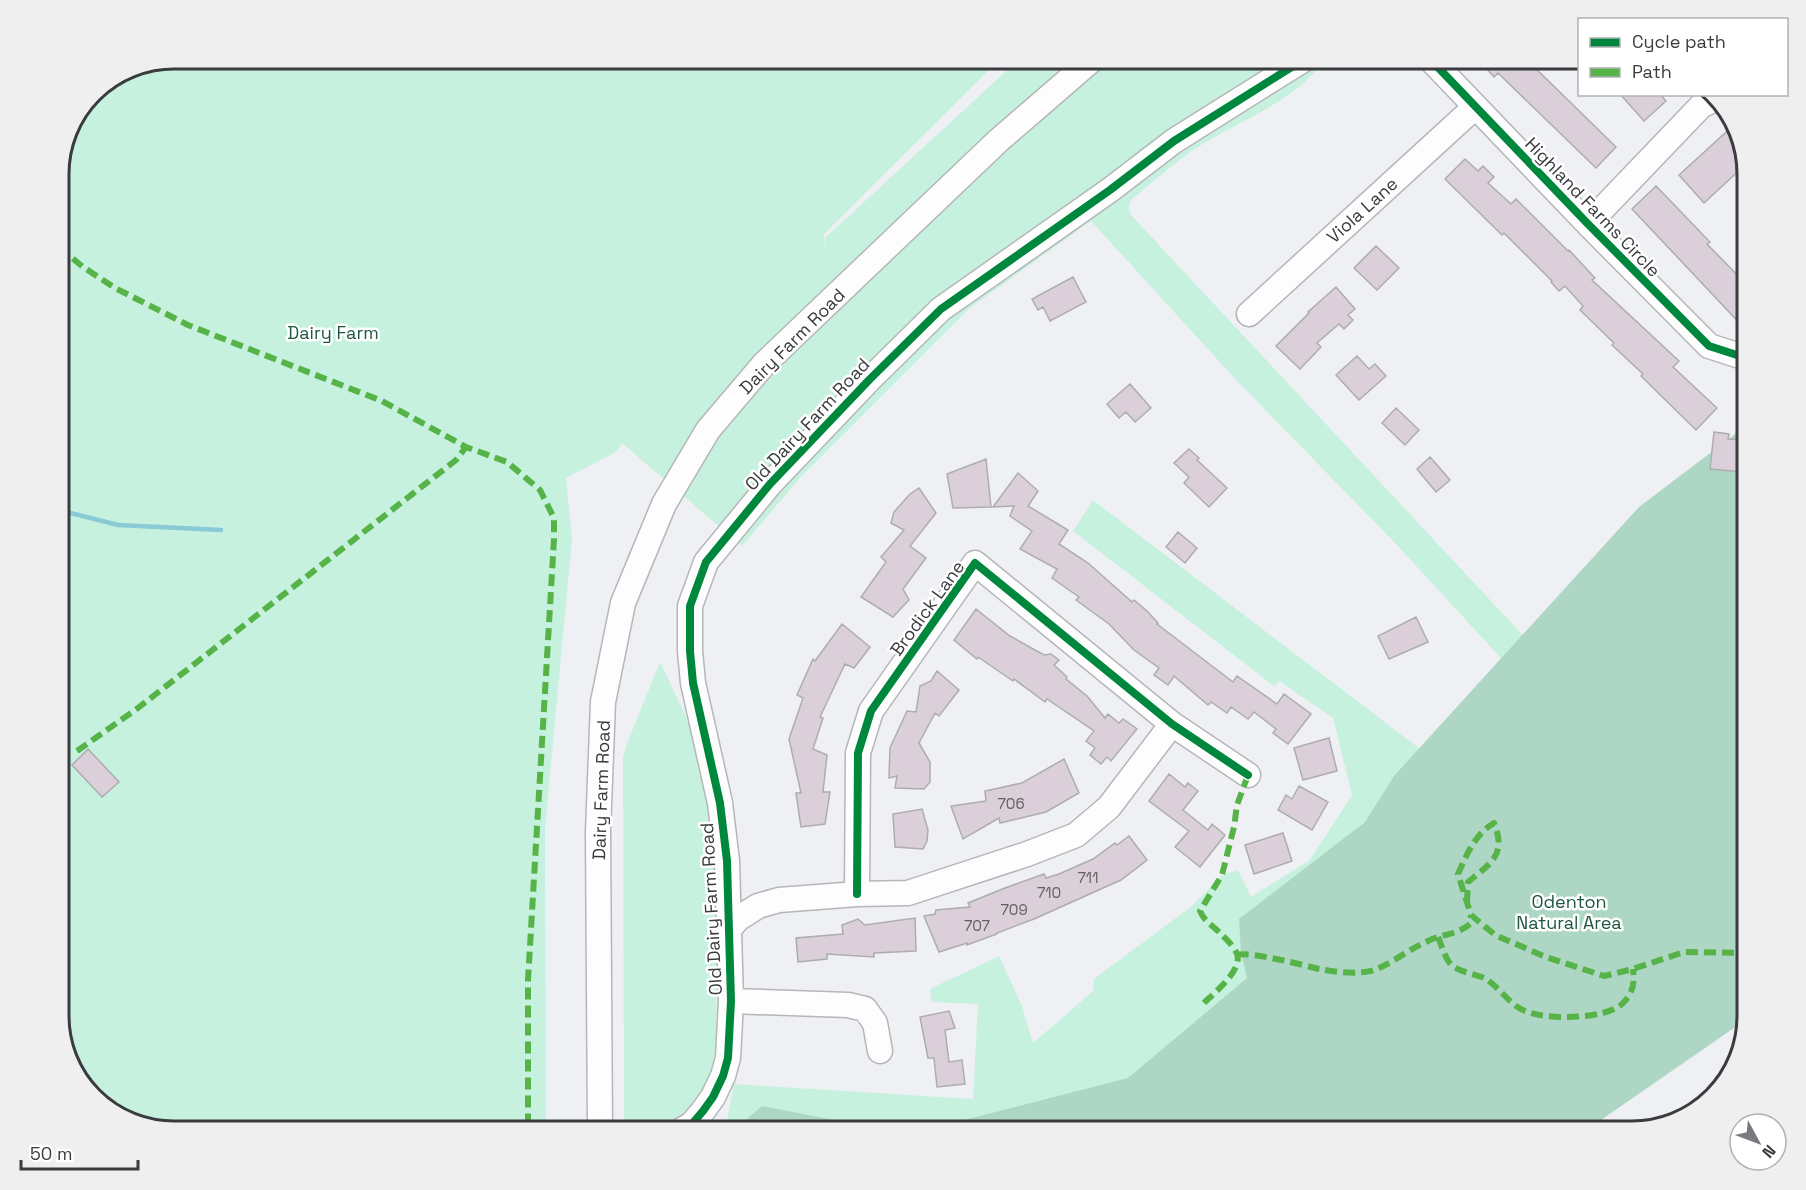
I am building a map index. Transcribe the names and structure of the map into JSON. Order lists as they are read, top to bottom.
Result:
{
  "streets": {
    "street": [
      "Highland Farms Circle",
      "Viola Lane",
      "Dairy Farm Road",
      "Old Dairy Farm Road",
      "Brodick Lane"
    ]
  },
  "crossings": [
    ["Highland Farms Circle", "Viola Lane"]
  ],
  "parks": ["Dairy Farm", "Odenton Natural Area"],
  "house_numbers": [
    "706",
    "711",
    "710",
    "709",
    "707"
  ],
  "legend": ["Cycle path", "Path"],
  "scale_bar": "50 m",
  "north": "bottom right"
}
